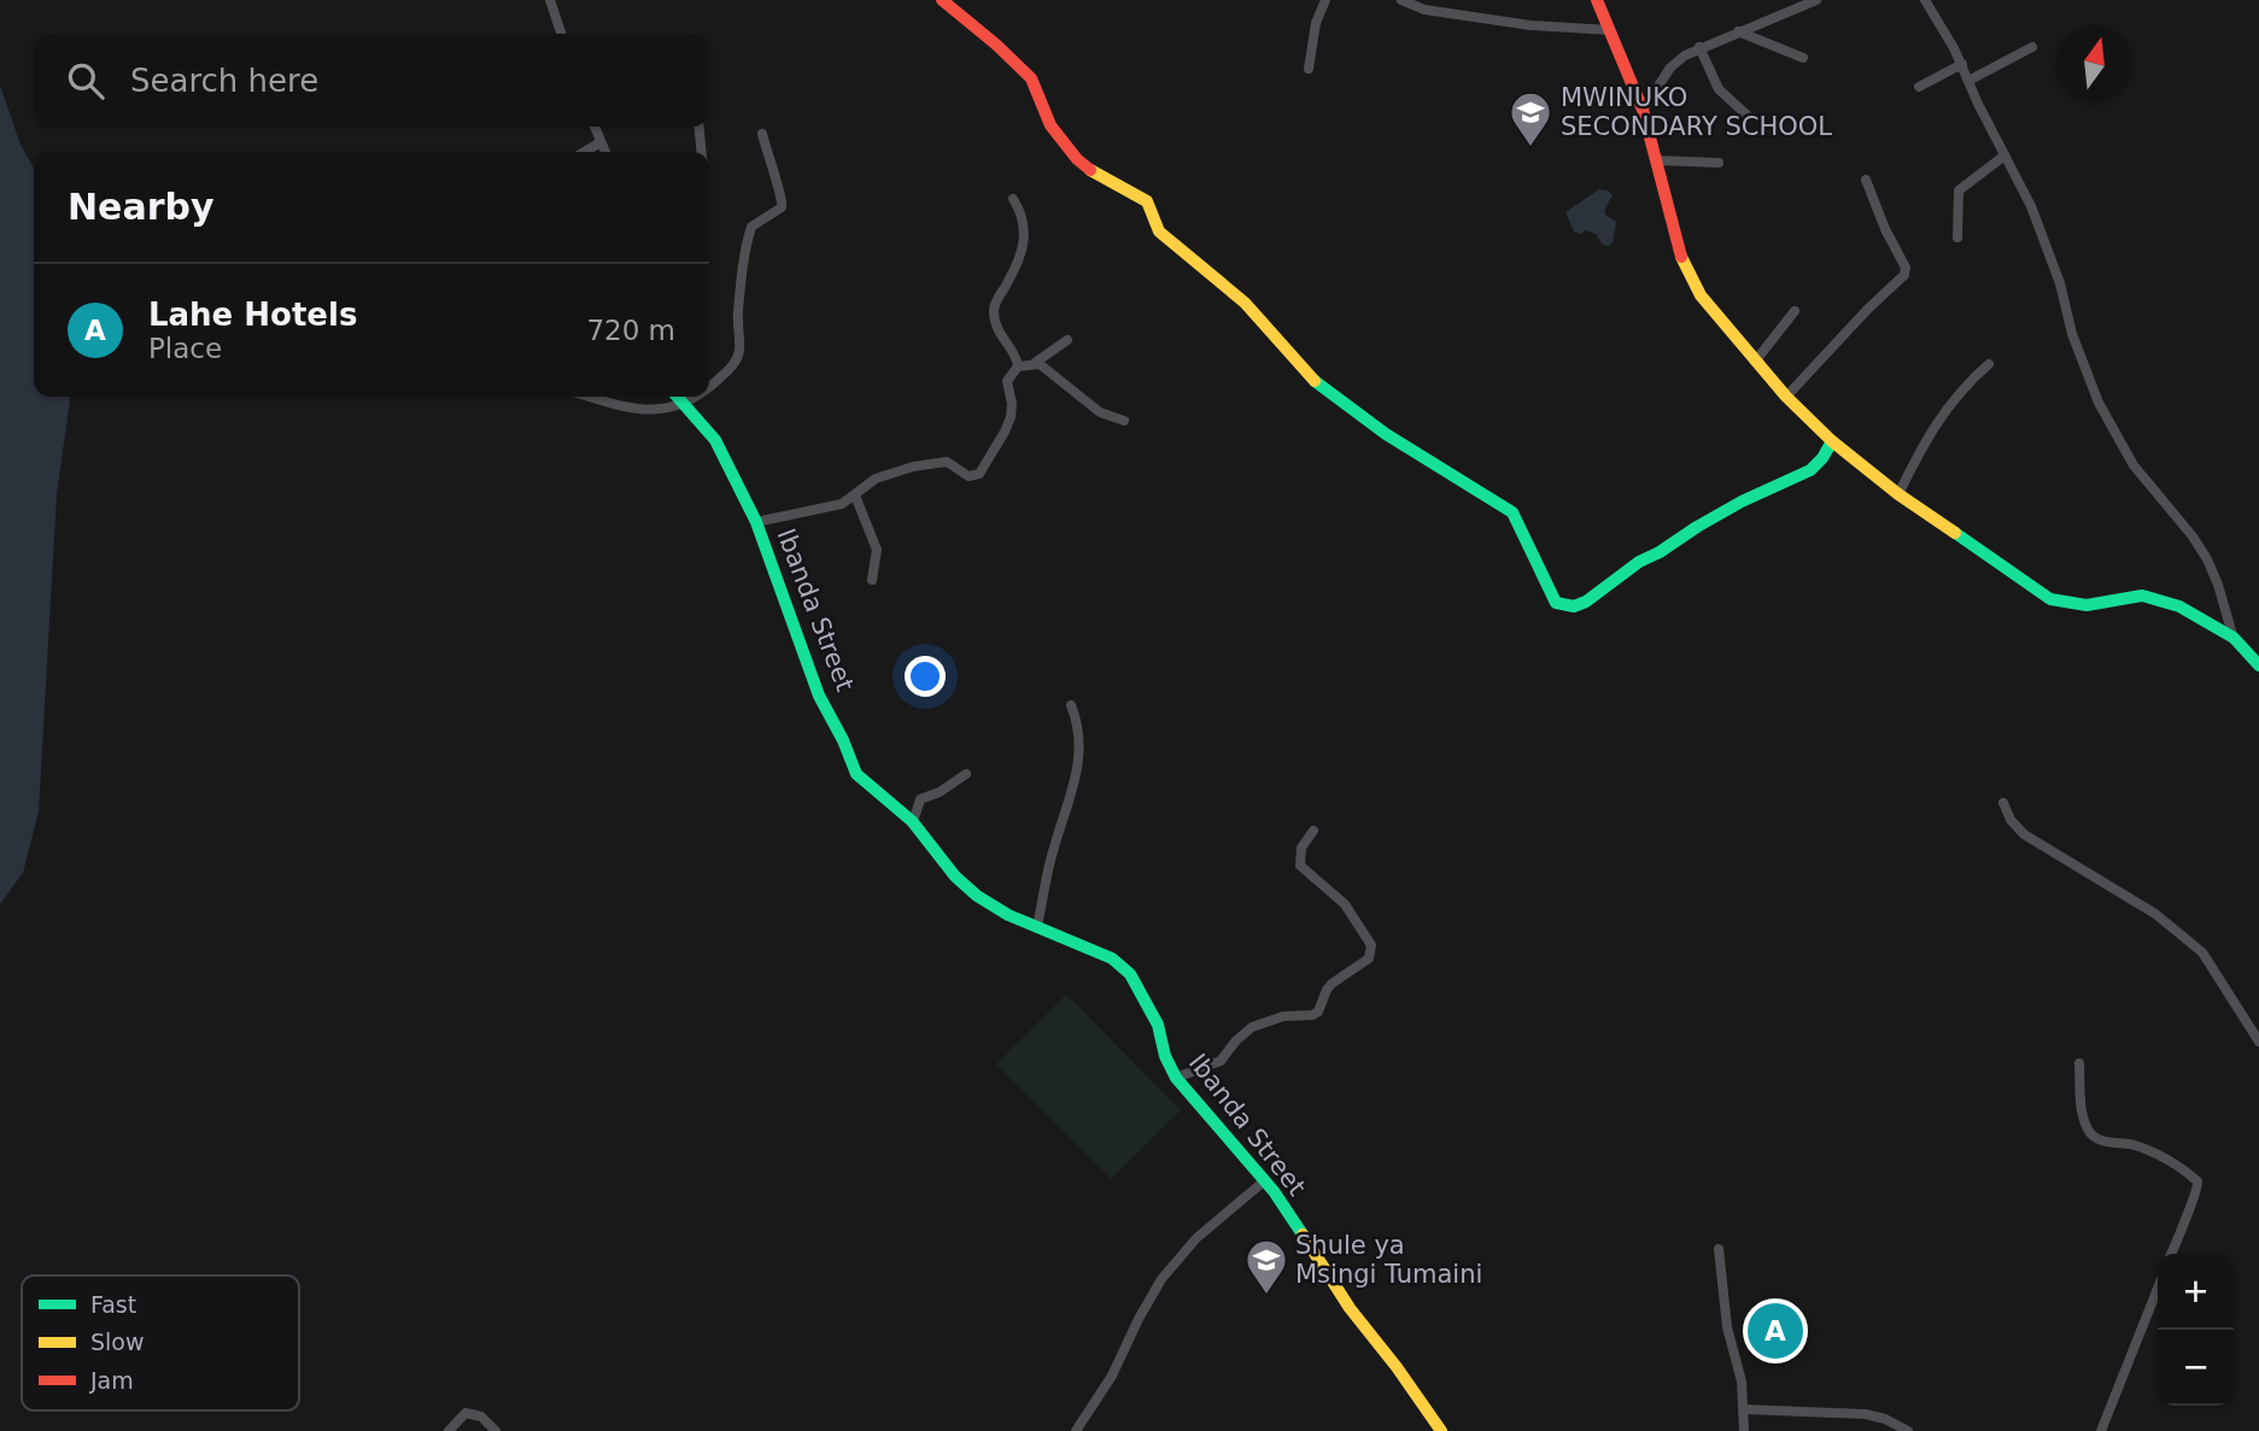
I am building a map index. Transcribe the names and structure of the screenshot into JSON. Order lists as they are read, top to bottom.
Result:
{
  "streets": {
    "street": ["Ibanda Street"]
  },
  "places": {
    "school or university": ["MWINUKO SECONDARY SCHOOL", "Shule ya Msingi Tumaini"]
  },
  "legend": ["Fast", "Slow", "Jam"],
  "north": "top",
  "page": {
    "search": "Search here",
    "heading": "Nearby",
    "list": [
      {
        "mark": "A",
        "name": "Lahe Hotels",
        "note": "Place",
        "value": "720 m"
      }
    ],
    "map_buttons": ["+", "−"],
    "pins": "A"
  }
}
